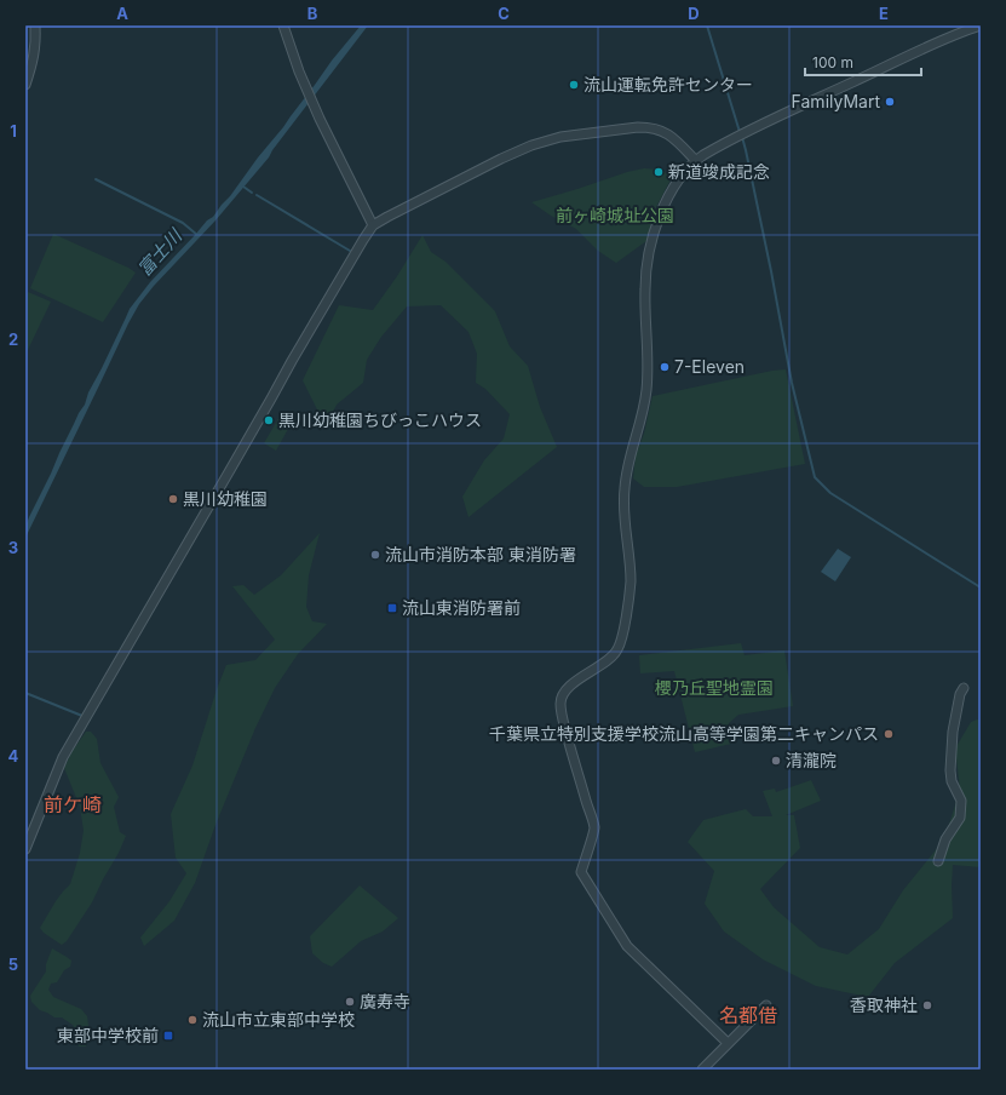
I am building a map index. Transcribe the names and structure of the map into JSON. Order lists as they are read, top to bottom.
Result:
{
  "districts": ["前ケ崎", "名都借"],
  "water": ["富士川"],
  "parks": ["前ヶ崎城址公園", "櫻乃丘聖地霊園"],
  "places": {
    "other": [
      "流山運転免許センター",
      "FamilyMart",
      "新道竣成記念",
      "7-Eleven",
      "黒川幼稚園ちびっこハウス",
      "黒川幼稚園",
      "流山市消防本部 東消防署",
      "千葉県立特別支援学校流山高等学園第二キャンパス",
      "清瀧院",
      "廣寿寺",
      "香取神社",
      "流山市立東部中学校"
    ],
    "transit": ["流山東消防署前", "東部中学校前"]
  },
  "scale_bar": "100 m",
  "grid": {
    "columns": [
      "A",
      "B",
      "C",
      "D",
      "E"
    ],
    "rows": [
      "1",
      "2",
      "3",
      "4",
      "5"
    ]
  }
}
